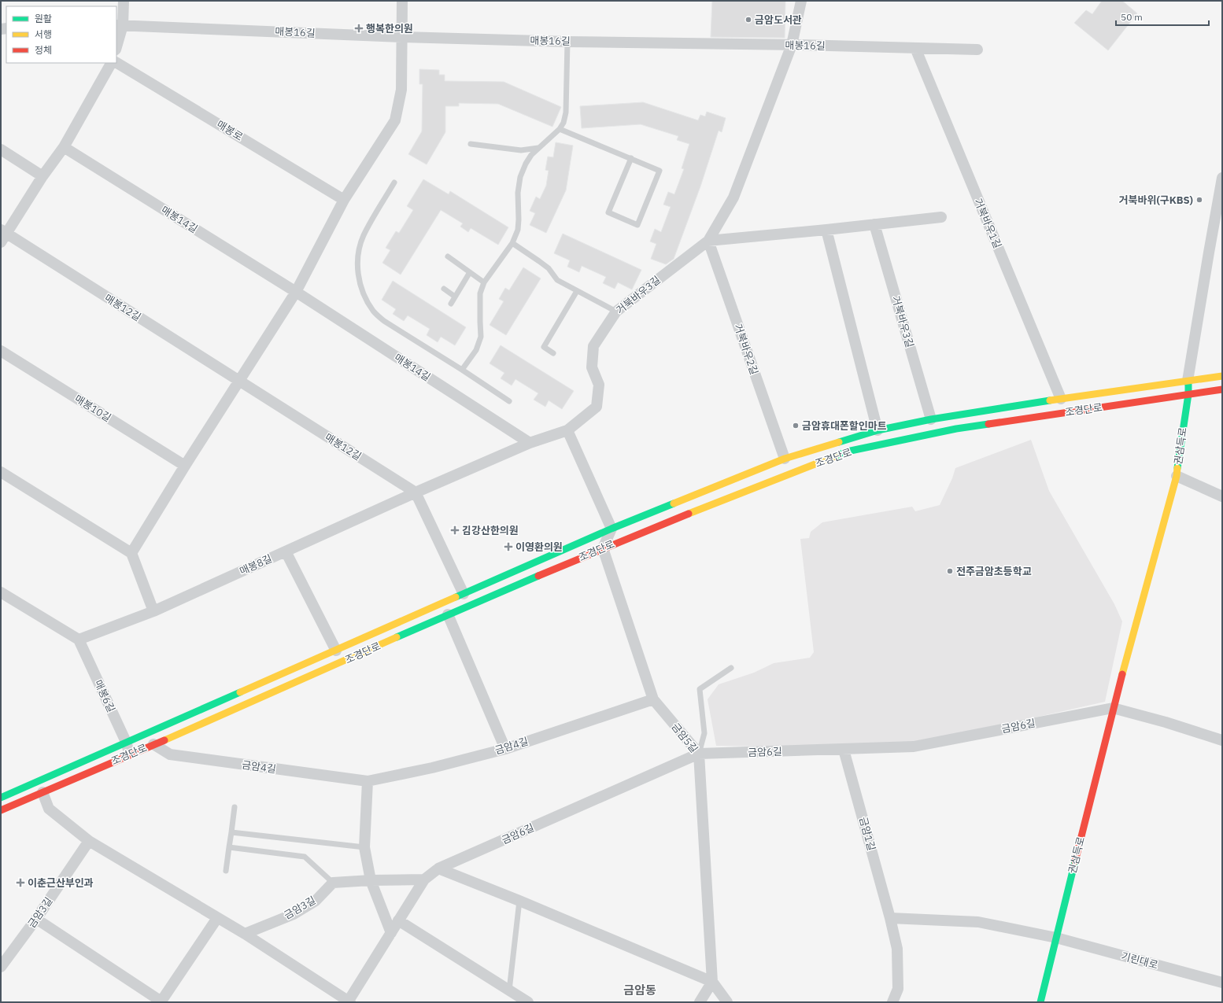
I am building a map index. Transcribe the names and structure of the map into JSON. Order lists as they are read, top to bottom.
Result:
{
  "streets": {
    "street": [
      "매봉16길",
      "매봉로",
      "매봉14길",
      "거북바우1길",
      "거북바우3길",
      "매봉12길",
      "거북바우2길",
      "매봉10길",
      "조경단로",
      "권삼득로",
      "매봉8길",
      "매봉6길",
      "금암6길",
      "금암5길",
      "금암4길",
      "금암1길",
      "금암3길",
      "기린대로"
    ]
  },
  "crossings": [
    ["매봉16길", "거북바우1길"],
    ["매봉16길", "거북바우3길"],
    ["거북바우1길", "조경단로"],
    ["거북바우3길", "거북바우2길"],
    ["거북바우3길", "조경단로"],
    ["매봉12길", "매봉8길"],
    ["거북바우2길", "조경단로"],
    ["조경단로", "권삼득로"],
    ["조경단로", "매봉8길"],
    ["조경단로", "매봉6길"],
    ["조경단로", "금암5길"],
    ["조경단로", "금암4길"],
    ["권삼득로", "금암6길"],
    ["권삼득로", "기린대로"],
    ["금암6길", "금암5길"],
    ["금암6길", "금암1길"],
    ["금암5길", "금암4길"]
  ],
  "districts": ["금암동"],
  "places": {
    "other": [
      "금암도서관",
      "거북바위(구KBS)",
      "금암휴대폰할인마트",
      "전주금암초등학교"
    ],
    "health": [
      "행복한의원",
      "김강산한의원",
      "이영환의원",
      "이춘근산부인과"
    ]
  },
  "legend": ["원활", "서행", "정체"],
  "scale_bar": "50 m"
}
